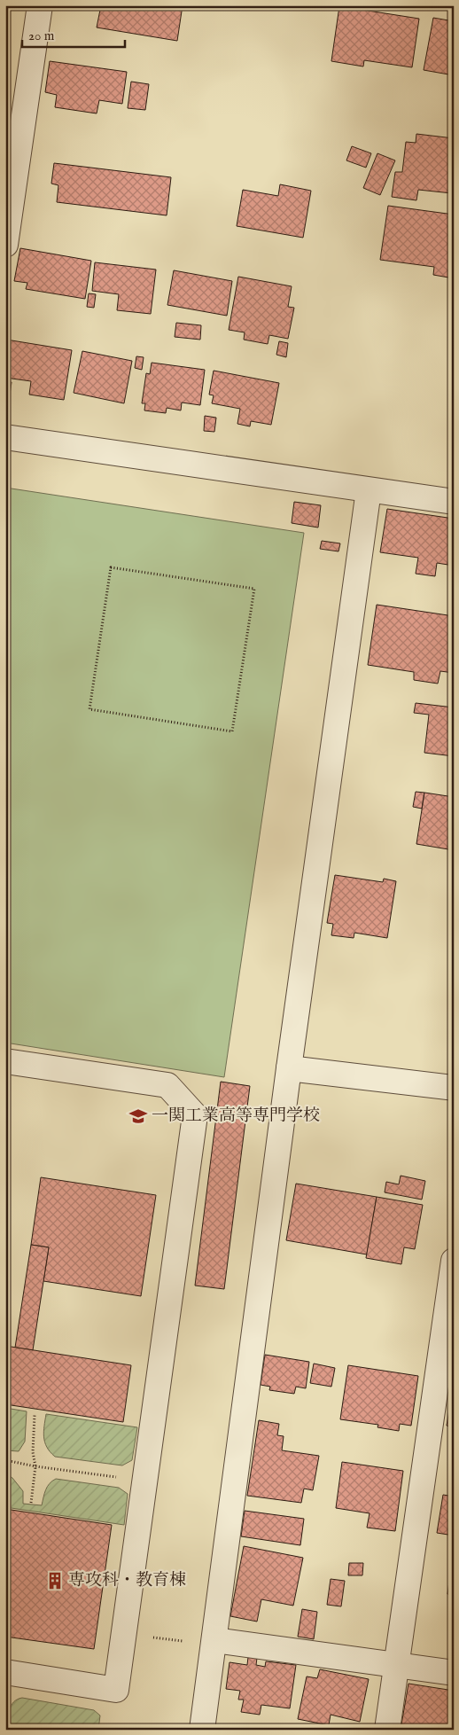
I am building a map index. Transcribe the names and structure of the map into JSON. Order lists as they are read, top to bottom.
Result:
{
  "places": {
    "school or university": ["一関工業高等専門学校"],
    "building": ["専攻科・教育棟"]
  },
  "scale_bar": "20 m"
}
